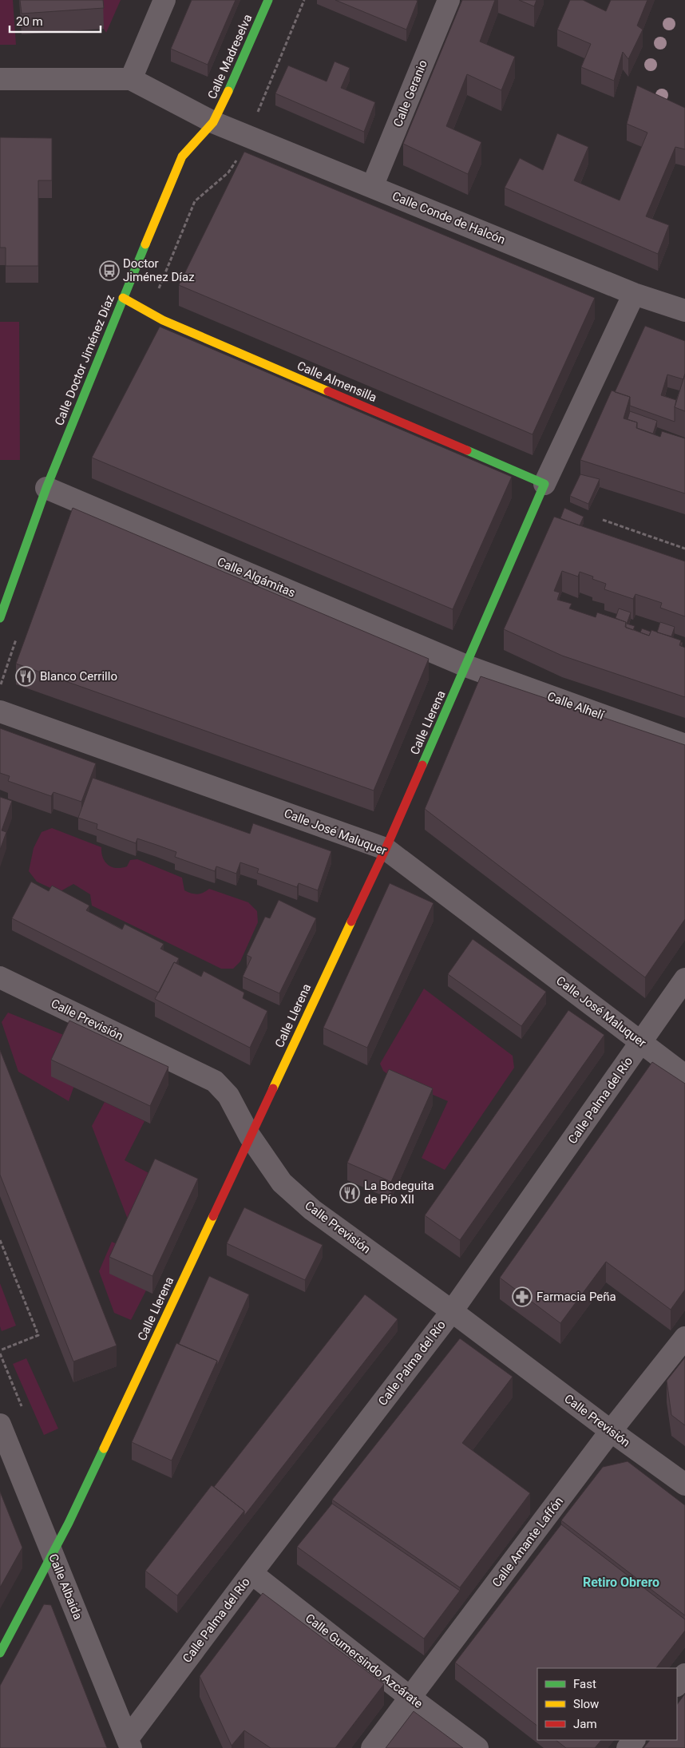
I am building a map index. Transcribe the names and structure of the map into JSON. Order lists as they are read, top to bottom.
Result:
{
  "streets": {
    "street": [
      "Calle Madreselva",
      "Calle Geranio",
      "Calle Conde de Halcón",
      "Calle Doctor Jiménez Díaz",
      "Calle Almensilla",
      "Calle Algámitas",
      "Calle Alhelí",
      "Calle Llerena",
      "Calle José Maluquer",
      "Calle Previsión",
      "Calle Palma del Río",
      "Calle Amante Laffón",
      "Calle Albaida",
      "Calle Gumersindo Azcárate"
    ]
  },
  "crossings": [
    ["Calle Madreselva", "Calle Conde de Halcón"],
    ["Calle Madreselva", "Calle Doctor Jiménez Díaz"],
    ["Calle Geranio", "Calle Conde de Halcón"],
    ["Calle Conde de Halcón", "Calle Doctor Jiménez Díaz"],
    ["Calle Doctor Jiménez Díaz", "Calle Almensilla"],
    ["Calle Doctor Jiménez Díaz", "Calle Algámitas"],
    ["Calle Almensilla", "Calle Llerena"],
    ["Calle Algámitas", "Calle Alhelí"],
    ["Calle Algámitas", "Calle Llerena"],
    ["Calle Alhelí", "Calle Llerena"],
    ["Calle Llerena", "Calle José Maluquer"],
    ["Calle Llerena", "Calle Previsión"],
    ["Calle Llerena", "Calle Albaida"],
    ["Calle José Maluquer", "Calle Palma del Río"],
    ["Calle Previsión", "Calle Palma del Río"],
    ["Calle Previsión", "Calle Amante Laffón"],
    ["Calle Palma del Río", "Calle Albaida"],
    ["Calle Palma del Río", "Calle Gumersindo Azcárate"],
    ["Calle Amante Laffón", "Calle Gumersindo Azcárate"]
  ],
  "districts": ["Retiro Obrero"],
  "places": {
    "bus stop": ["Doctor Jiménez Díaz"],
    "restaurant": ["Blanco Cerrillo", "La Bodeguita de Pío XII"],
    "pharmacy": ["Farmacia Peña"]
  },
  "legend": ["Fast", "Slow", "Jam"],
  "scale_bar": "20 m"
}
